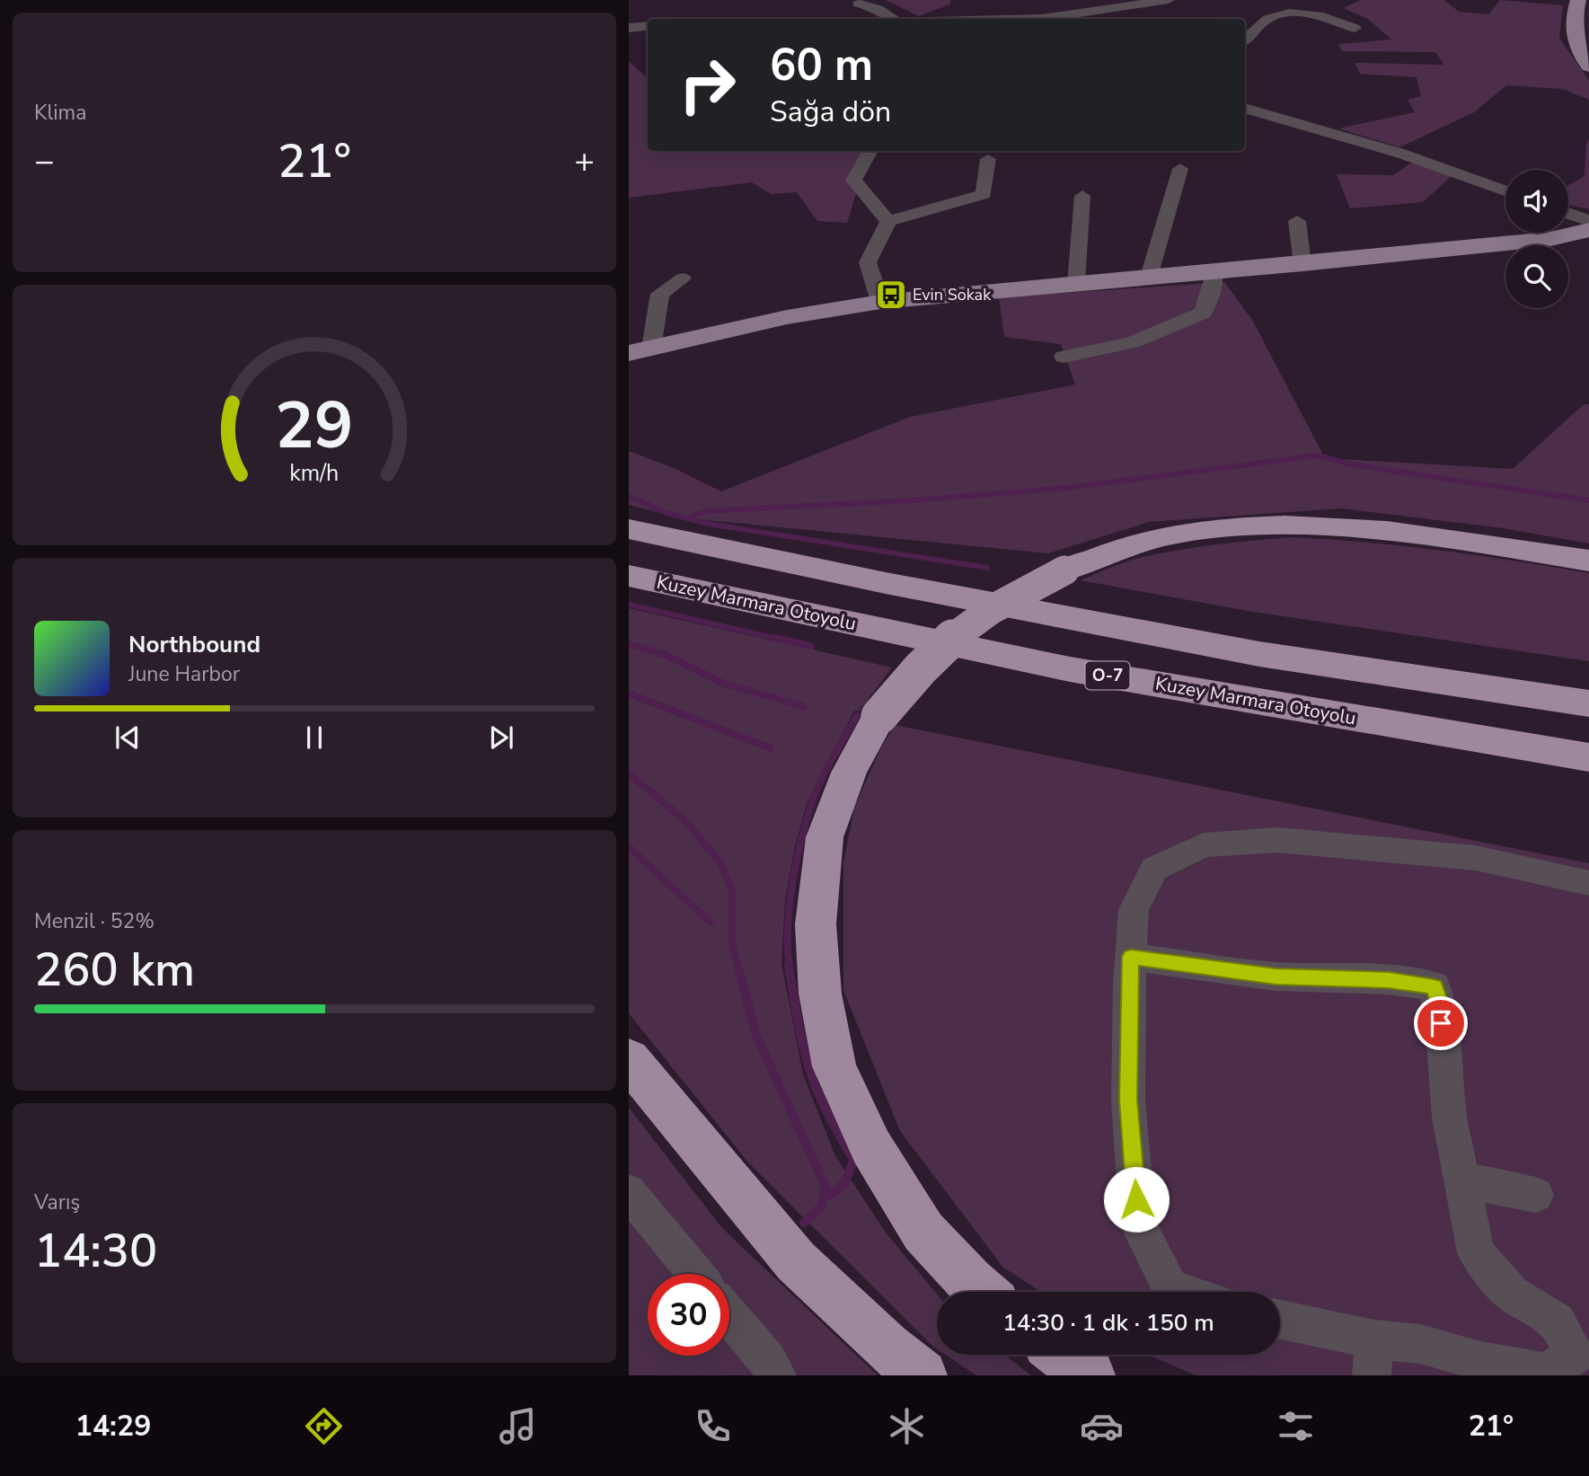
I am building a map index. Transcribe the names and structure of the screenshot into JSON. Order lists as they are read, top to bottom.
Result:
{
  "streets": {
    "highway": ["Kuzey Marmara Otoyolu", "O-7"]
  },
  "places": {
    "bus stop": ["Evin Sokak"]
  },
  "page": {
    "tile": [
      "Klima",
      ["Menzil · 52%", "260 km"],
      ["Varış", "14:30"]
    ],
    "turn": ["60 m", "Sağa dön"],
    "heat": ["−", "21°", "+"],
    "song": ["Northbound", "June Harbor"],
    "limit": "30",
    "trip": "14:30 · 1 dk · 150 m",
    "tabs": ["14:29", "21°"],
    "gauge": ["29", "km/h"]
  }
}
